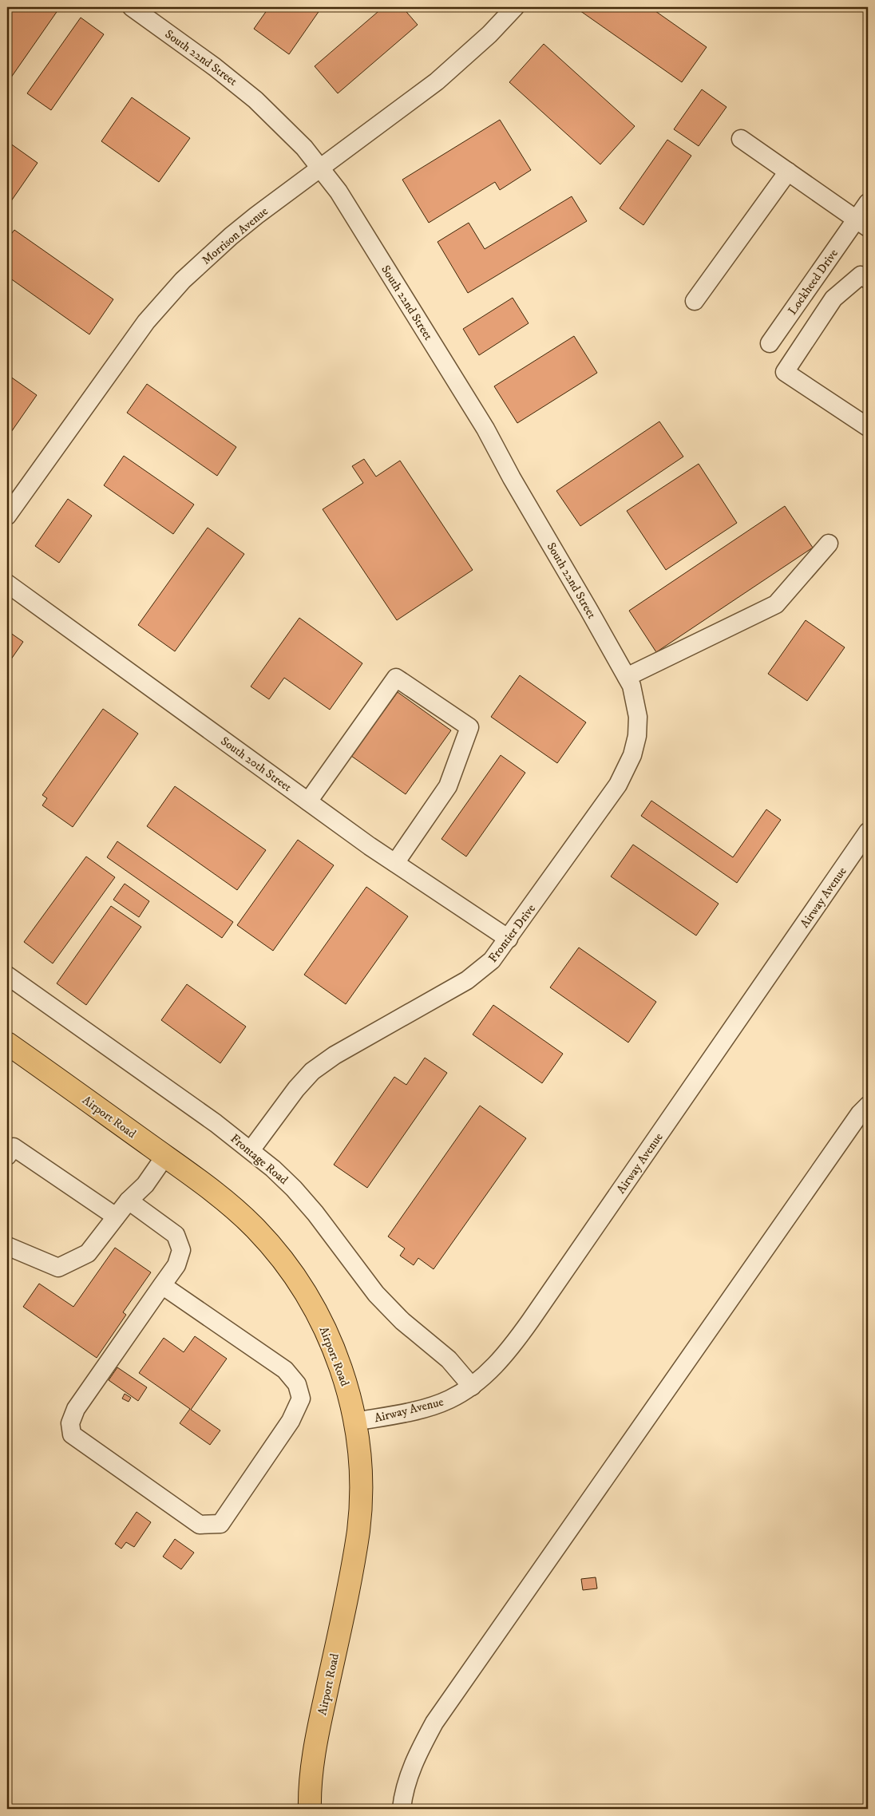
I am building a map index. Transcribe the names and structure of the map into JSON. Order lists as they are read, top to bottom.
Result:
{
  "streets": {
    "main road": ["Airport Road"],
    "street": [
      "South 22nd Street",
      "Morrison Avenue",
      "Lockheed Drive",
      "South 20th Street",
      "Airway Avenue",
      "Frontier Drive",
      "Frontage Road"
    ]
  },
  "crossings": [
    ["South 22nd Street", "Morrison Avenue"],
    ["South 22nd Street", "Frontier Drive"],
    ["South 20th Street", "Frontier Drive"],
    ["Airway Avenue", "Airport Road"],
    ["Airway Avenue", "Frontage Road"],
    ["Frontier Drive", "Frontage Road"]
  ]
}
